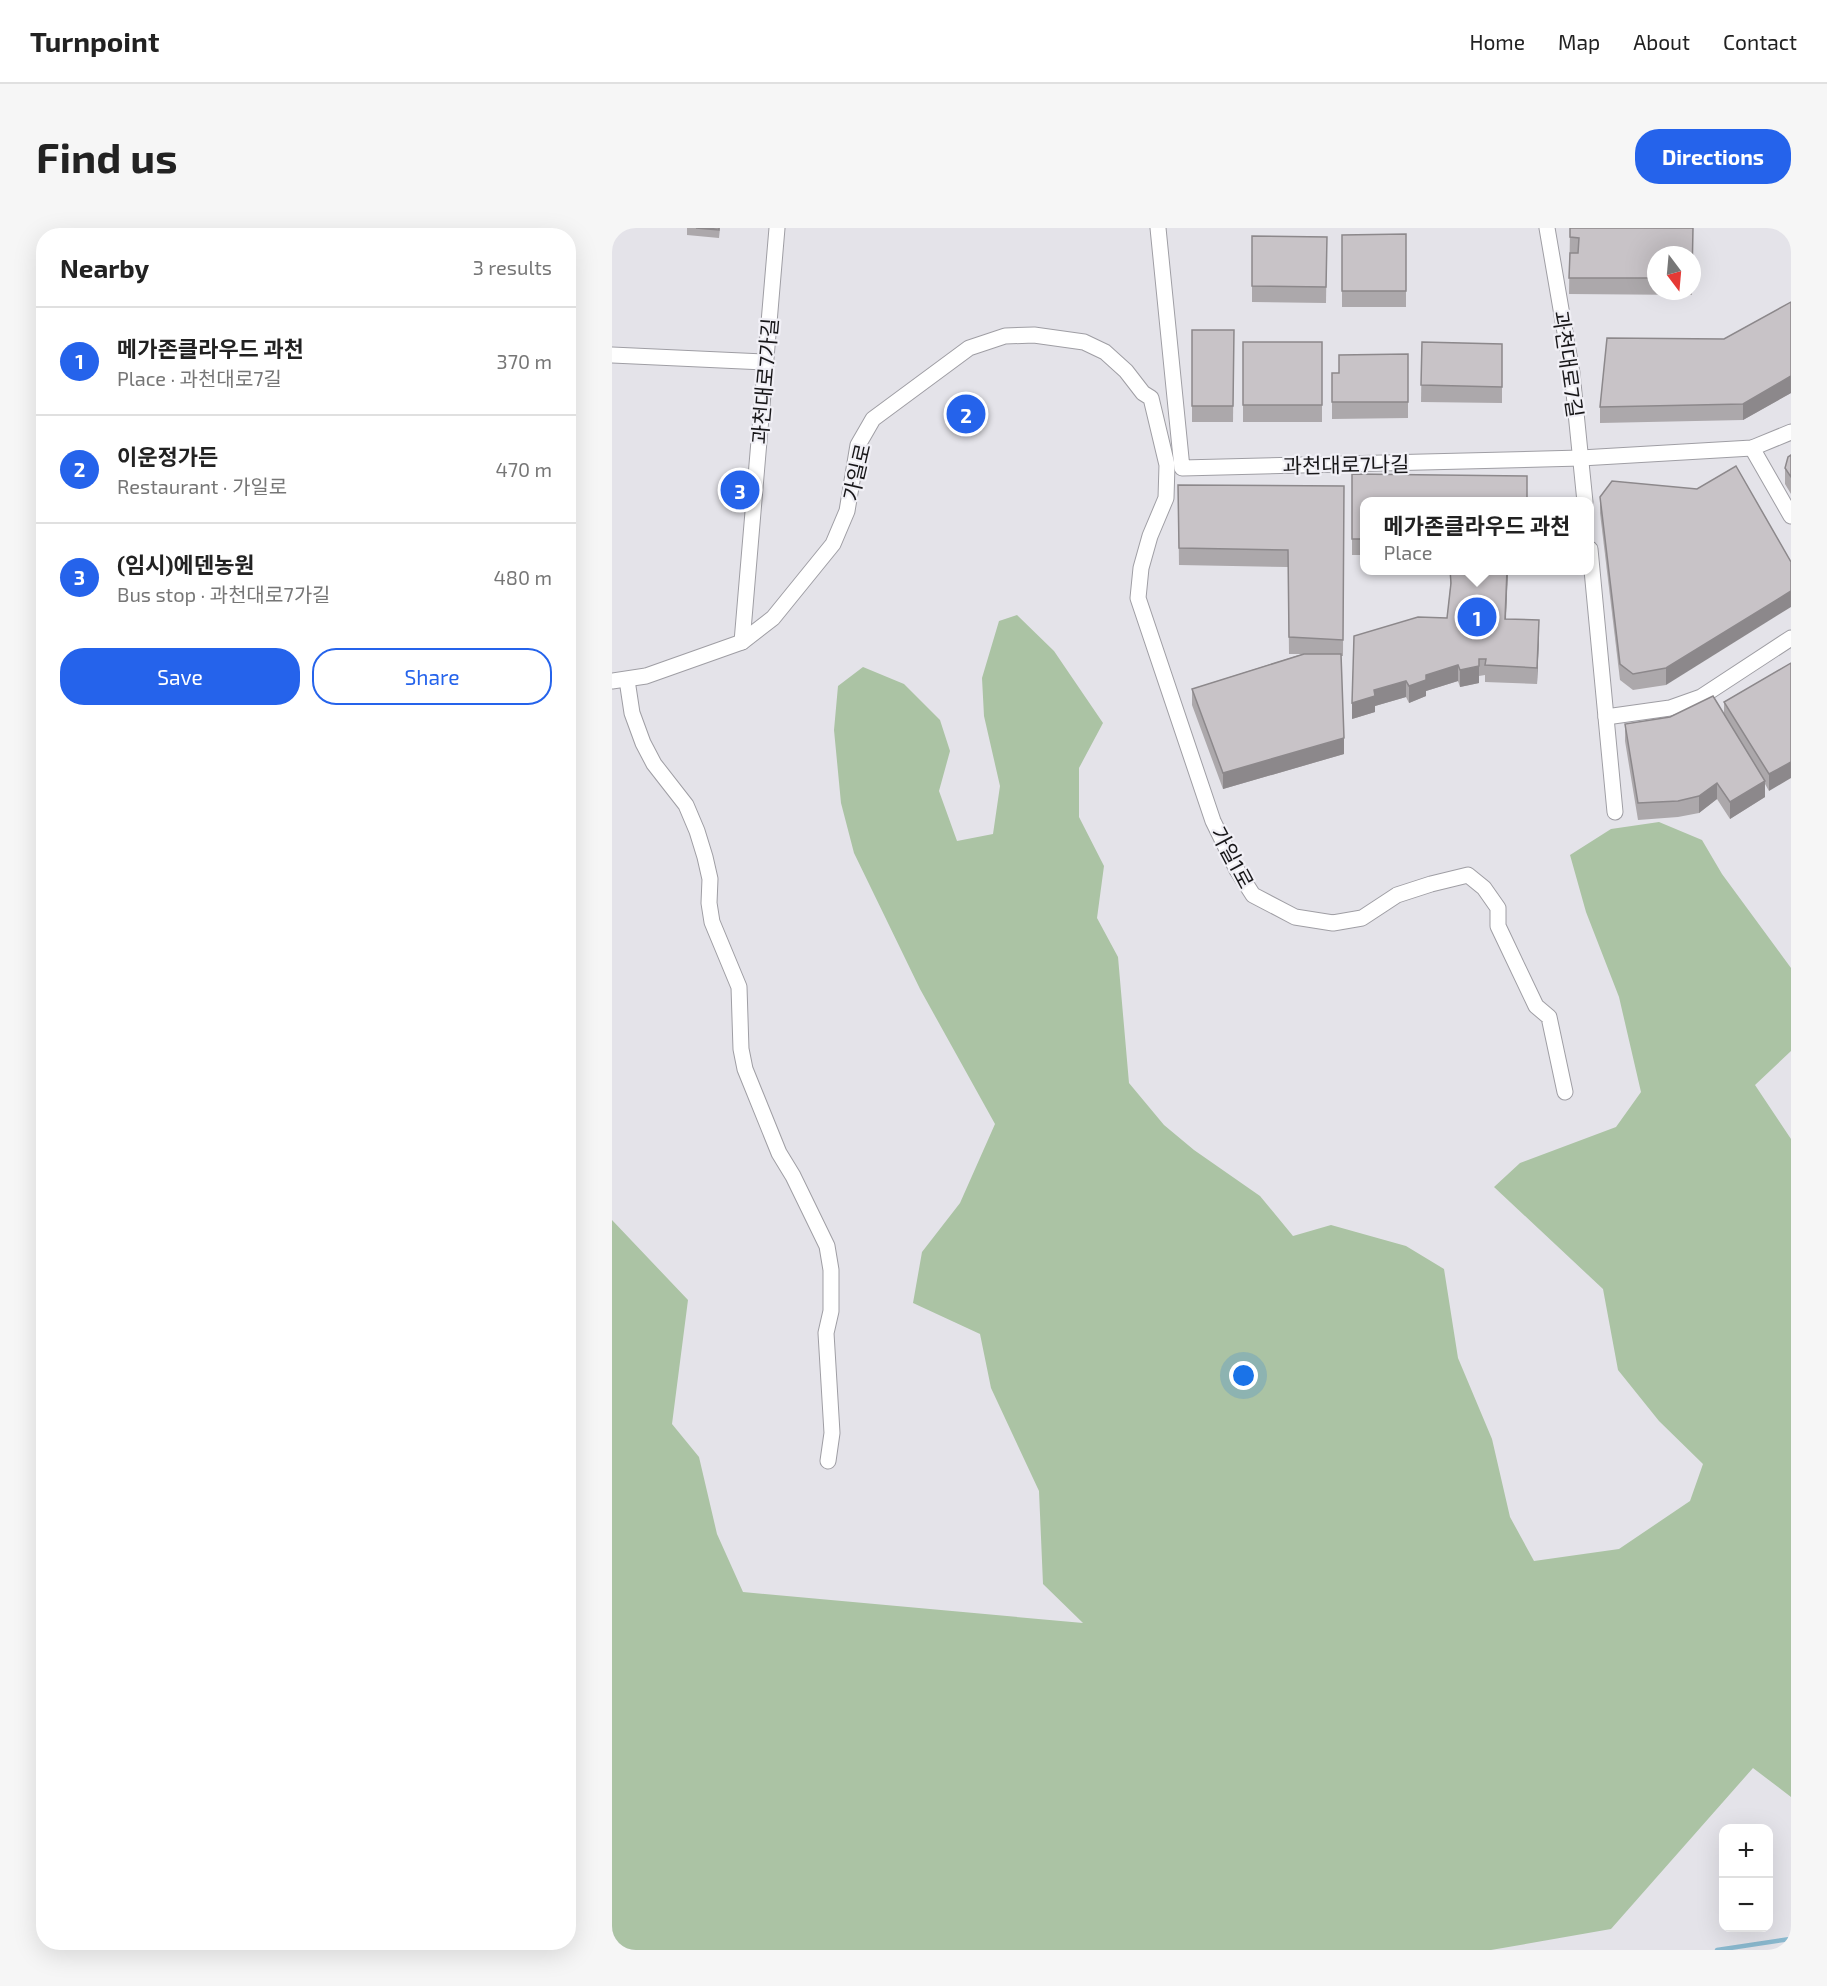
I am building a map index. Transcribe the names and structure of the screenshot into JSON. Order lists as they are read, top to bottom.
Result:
{
  "streets": {
    "street": [
      "과천대로7길",
      "과천대로7가길",
      "과천대로7나길",
      "가일로",
      "가일1로"
    ]
  },
  "crossings": [
    ["과천대로7길", "과천대로7나길"],
    ["과천대로7가길", "가일로"],
    ["가일로", "가일1로"]
  ],
  "north": "bottom",
  "page": {
    "header": "Turnpoint",
    "nav": [
      "Home",
      "Map",
      "About",
      "Contact"
    ],
    "buttons": [
      "Directions",
      ["Save", "Share"]
    ],
    "title": "Find us",
    "heading": ["Nearby", "3 results"],
    "list": [
      {
        "mark": "1",
        "name": "메가존클라우드 과천",
        "note": "Place · 과천대로7길",
        "value": "370 m"
      },
      {
        "mark": "2",
        "name": "이운정가든",
        "note": "Restaurant · 가일로",
        "value": "470 m"
      },
      {
        "mark": "3",
        "name": "(임시)에덴농원",
        "note": "Bus stop · 과천대로7가길",
        "value": "480 m"
      }
    ],
    "pins": ["2", "3", "1"],
    "popup": ["메가존클라우드 과천", "Place"],
    "map_buttons": ["+", "−"]
  }
}
